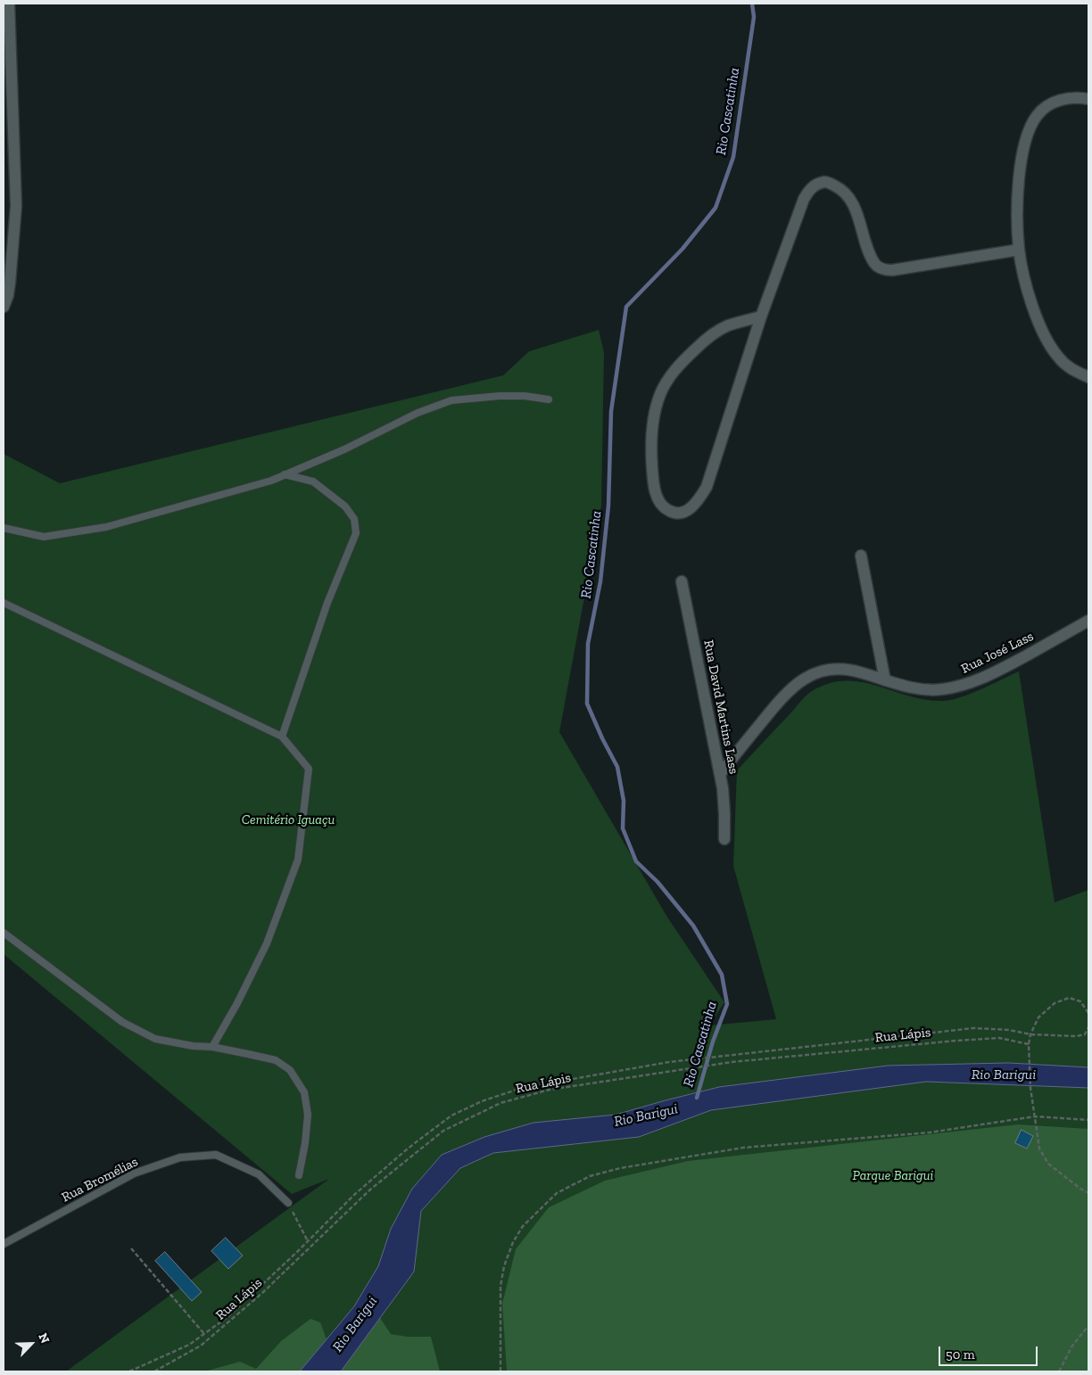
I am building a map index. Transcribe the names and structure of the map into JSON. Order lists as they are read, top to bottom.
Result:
{
  "streets": {
    "street": ["Rua José Lass", "Rua David Martins Lass"],
    "lane": ["Rua Bromélias"],
    "path": ["Rua Lápis"]
  },
  "crossings": [
    ["Rua José Lass", "Rua David Martins Lass"]
  ],
  "water": ["Rio Cascatinha", "Rio Barigui"],
  "parks": ["Cemitério Iguaçu", "Parque Barigui"],
  "scale_bar": "50 m",
  "north": "top right"
}
